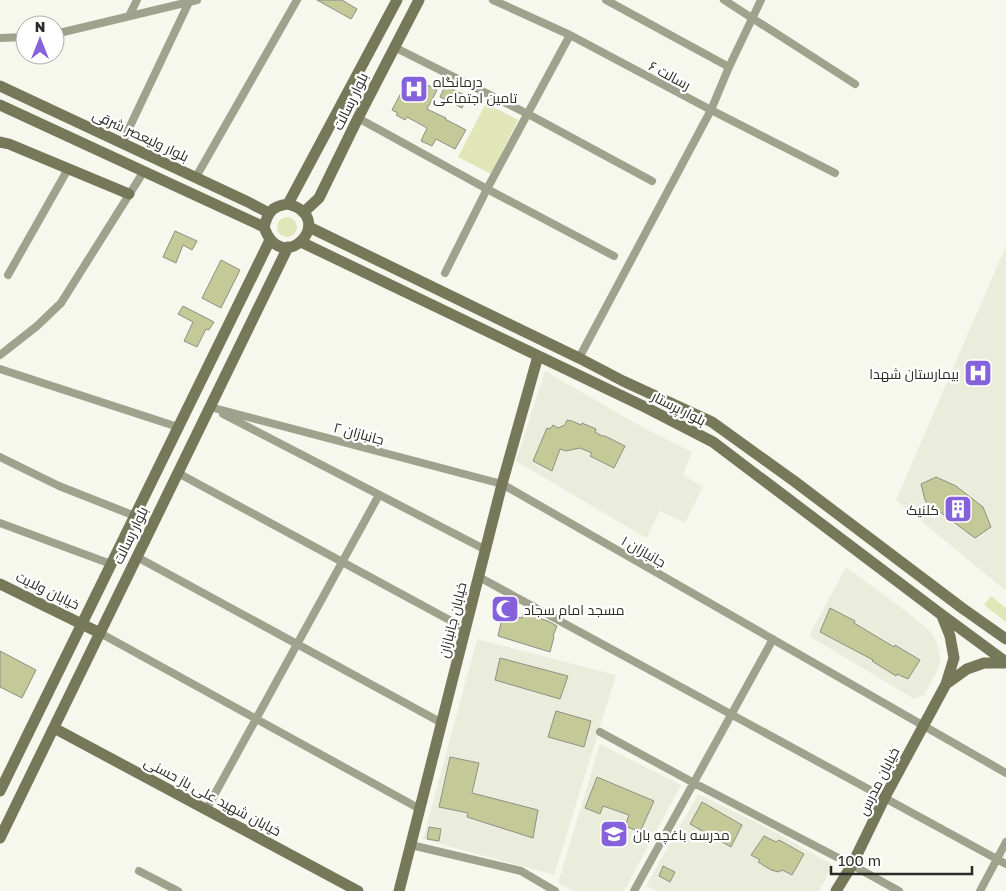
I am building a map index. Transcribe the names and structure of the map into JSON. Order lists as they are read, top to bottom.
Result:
{
  "streets": {
    "main road": [
      "بلوار رسالت",
      "بلوار ولیعصر شرقی",
      "بلوار پرستار",
      "خیابان ولایت",
      "خیابان جانبازان",
      "خیابان مدرس",
      "خیابان شهید علی باز حسنی"
    ],
    "street": ["رسالت ۶", "جانبازان ۲", "جانبازان ۱"]
  },
  "crossings": [
    ["بلوار رسالت", "بلوار ولیعصر شرقی"],
    ["بلوار رسالت", "بلوار پرستار"],
    ["بلوار رسالت", "جانبازان ۲"],
    ["بلوار رسالت", "خیابان ولایت"],
    ["بلوار رسالت", "خیابان شهید علی باز حسنی"],
    ["بلوار ولیعصر شرقی", "بلوار پرستار"],
    ["بلوار پرستار", "خیابان جانبازان"],
    ["جانبازان ۲", "جانبازان ۱"],
    ["جانبازان ۲", "خیابان جانبازان"],
    ["جانبازان ۱", "خیابان جانبازان"],
    ["جانبازان ۱", "خیابان مدرس"]
  ],
  "places": {
    "hospital": ["درمانگاه تامین اجتماعی", "بیمارستان شهدا"],
    "building": ["کلنیک"],
    "mosque": ["مسجد امام سجاد"],
    "school or university": ["مدرسه باغچه بان"]
  },
  "scale_bar": "100 m",
  "north": "top"
}
